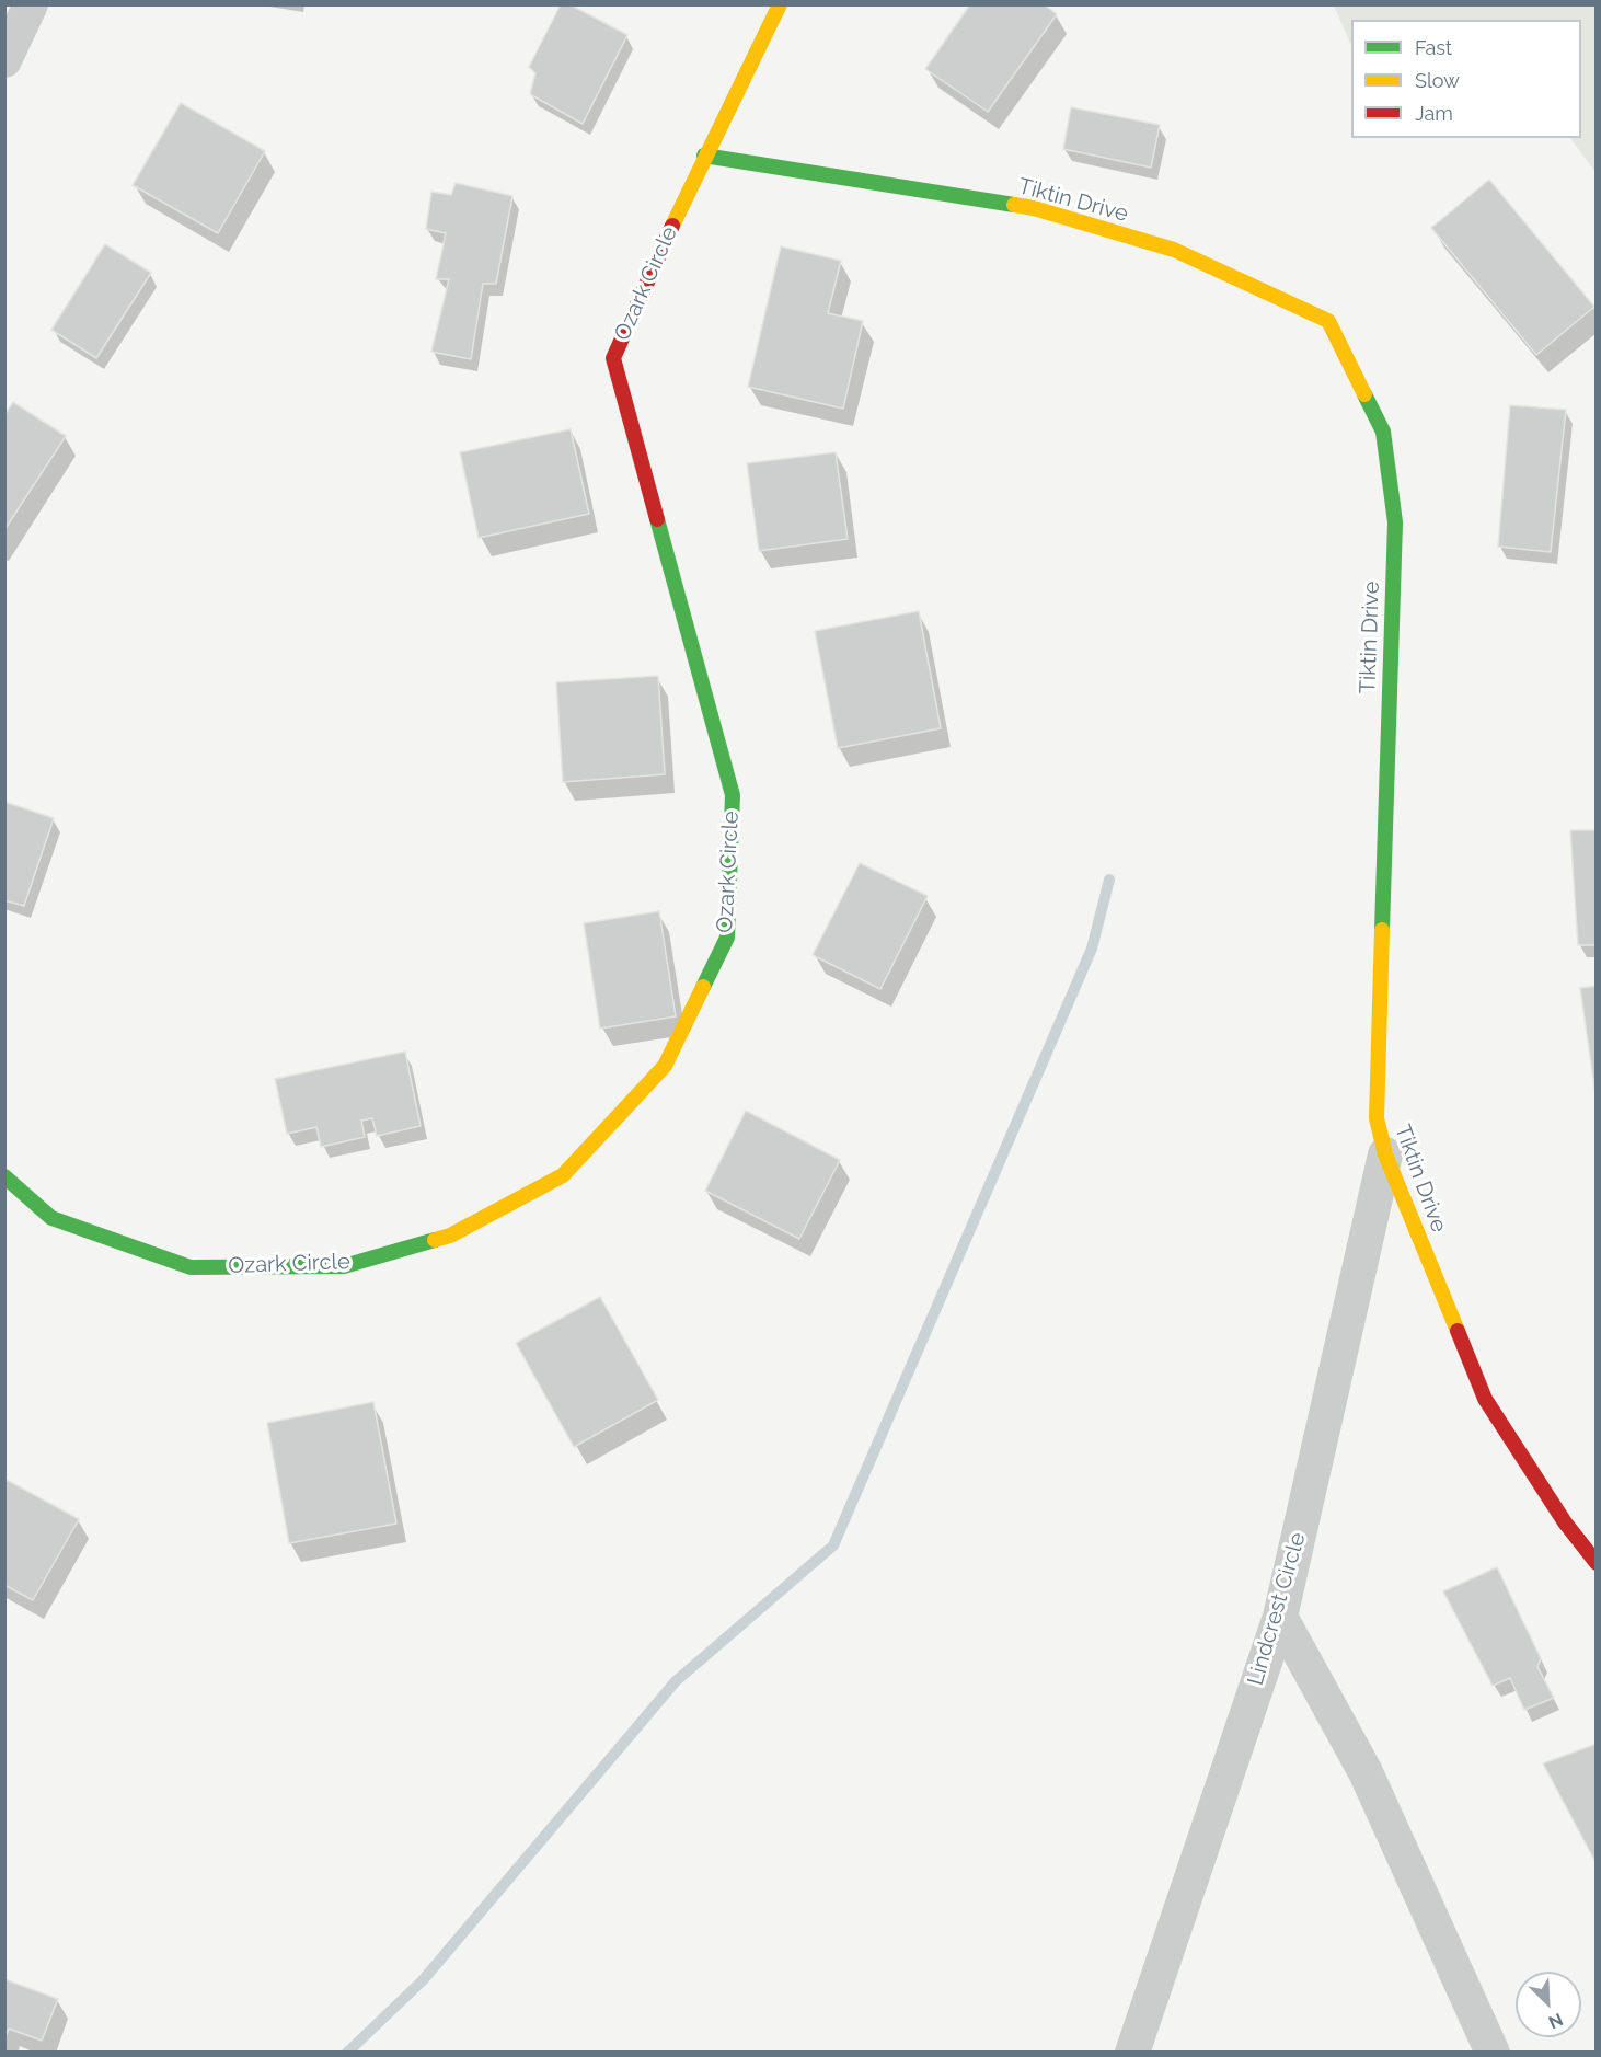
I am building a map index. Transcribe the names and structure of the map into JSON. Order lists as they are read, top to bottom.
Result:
{
  "streets": {
    "street": ["Tiktin Drive", "Ozark Circle", "Lindcrest Circle"]
  },
  "crossings": [
    ["Tiktin Drive", "Ozark Circle"],
    ["Tiktin Drive", "Lindcrest Circle"]
  ],
  "legend": ["Fast", "Slow", "Jam"],
  "north": "bottom right"
}
